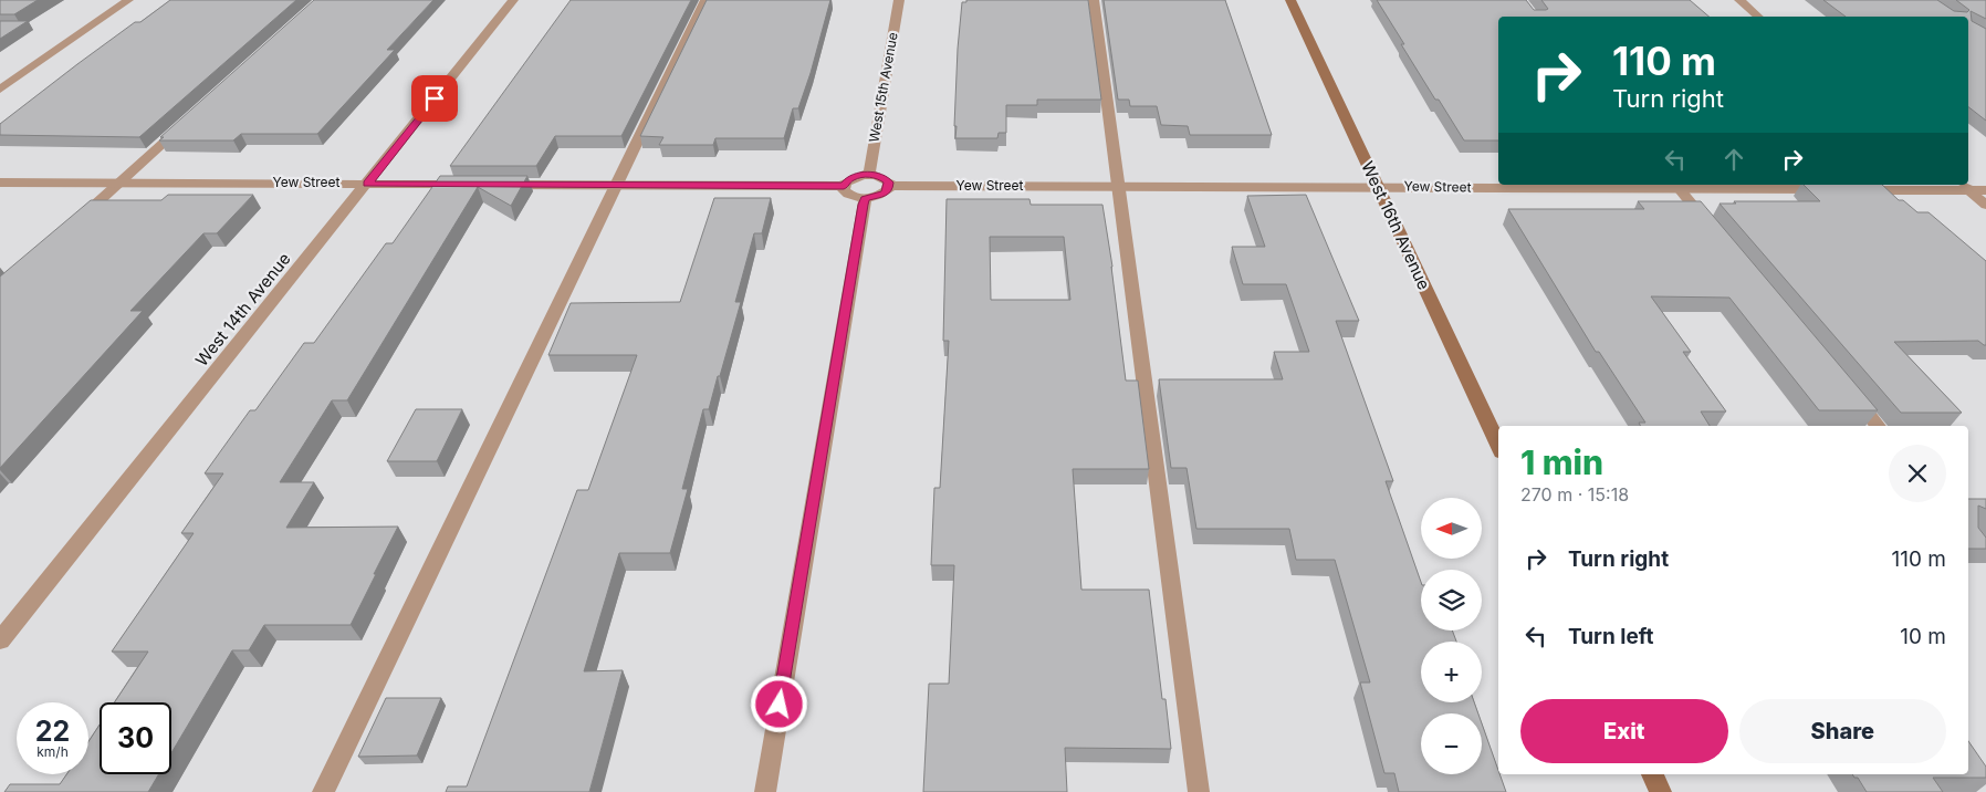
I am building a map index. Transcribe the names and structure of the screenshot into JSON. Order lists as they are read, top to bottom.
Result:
{
  "streets": {
    "main road": ["West 16th Avenue"],
    "street": ["West 15th Avenue", "Yew Street", "West 14th Avenue"]
  },
  "crossings": [
    ["Yew Street", "West 16th Avenue"],
    ["Yew Street", "West 14th Avenue"]
  ],
  "north": "left",
  "page": {
    "turn": ["110 m", "Turn right"],
    "heading": ["1 min", "270 m · 15:18"],
    "map_buttons": ["+", "−"],
    "list": [
      {
        "name": "Turn right",
        "value": "110 m"
      },
      {
        "name": "Turn left",
        "value": "10 m"
      }
    ],
    "buttons": ["Exit", "Share"],
    "speed": "22 km/h",
    "limit": "30"
  }
}
